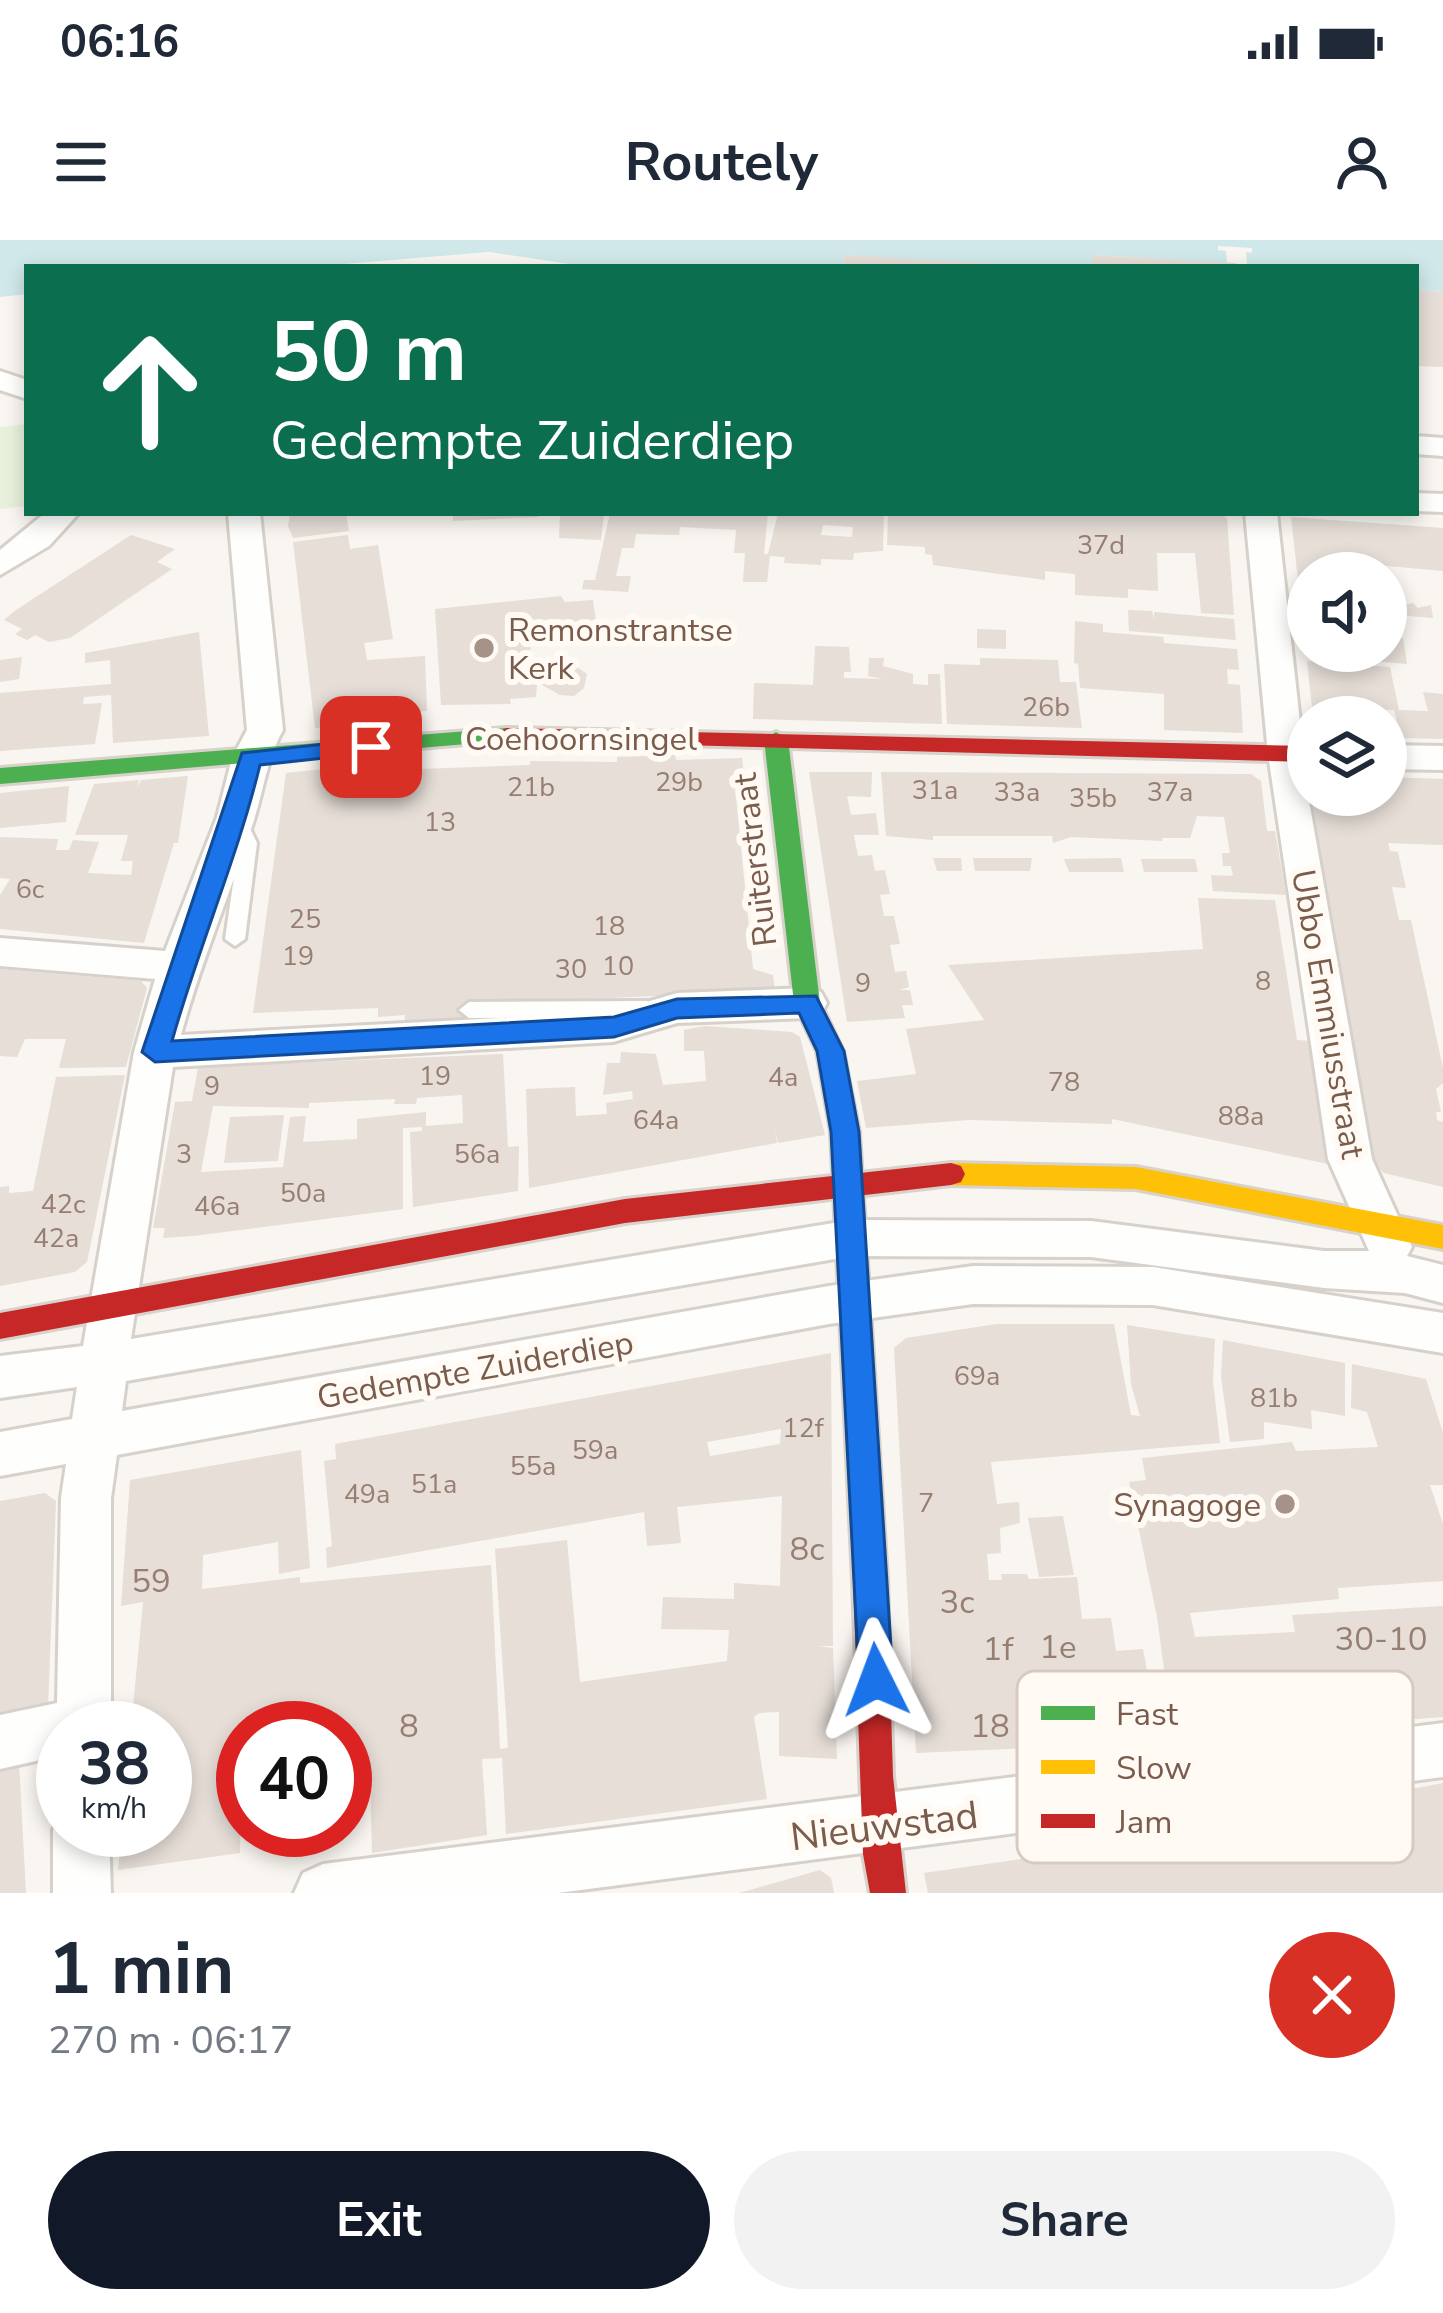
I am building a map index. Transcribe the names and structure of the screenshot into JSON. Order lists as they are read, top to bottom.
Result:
{
  "streets": {
    "street": [
      "Coehoornsingel",
      "Ruiterstraat",
      "Ubbo Emmiusstraat",
      "Gedempte Zuiderdiep",
      "Nieuwstad"
    ]
  },
  "crossings": [
    ["Coehoornsingel", "Ruiterstraat"],
    ["Ubbo Emmiusstraat", "Gedempte Zuiderdiep"]
  ],
  "places": ["Remonstrantse Kerk", "Synagoge"],
  "house_numbers": [
    "37d",
    "26b",
    "29b",
    "21b",
    "31a",
    "33a",
    "37a",
    "35b",
    "13",
    "6c",
    "25",
    "18",
    "19",
    "10",
    "30",
    "8",
    "9",
    "19",
    "4a",
    "78",
    "9",
    "88a",
    "64a",
    "3",
    "56a",
    "50a",
    "42c",
    "46a",
    "42a",
    "69a",
    "81b",
    "12f",
    "59a",
    "55a",
    "51a",
    "49a",
    "7",
    "8c",
    "59",
    "3c",
    "30-10",
    "1e",
    "1f",
    "8",
    "18"
  ],
  "legend": ["Fast", "Slow", "Jam"],
  "page": {
    "status": "06:16",
    "header": "Routely",
    "turn": ["50 m", "Gedempte Zuiderdiep"],
    "speed": "38 km/h",
    "limit": "40",
    "heading": ["1 min", "270 m · 06:17"],
    "buttons": ["Exit", "Share"]
  }
}
